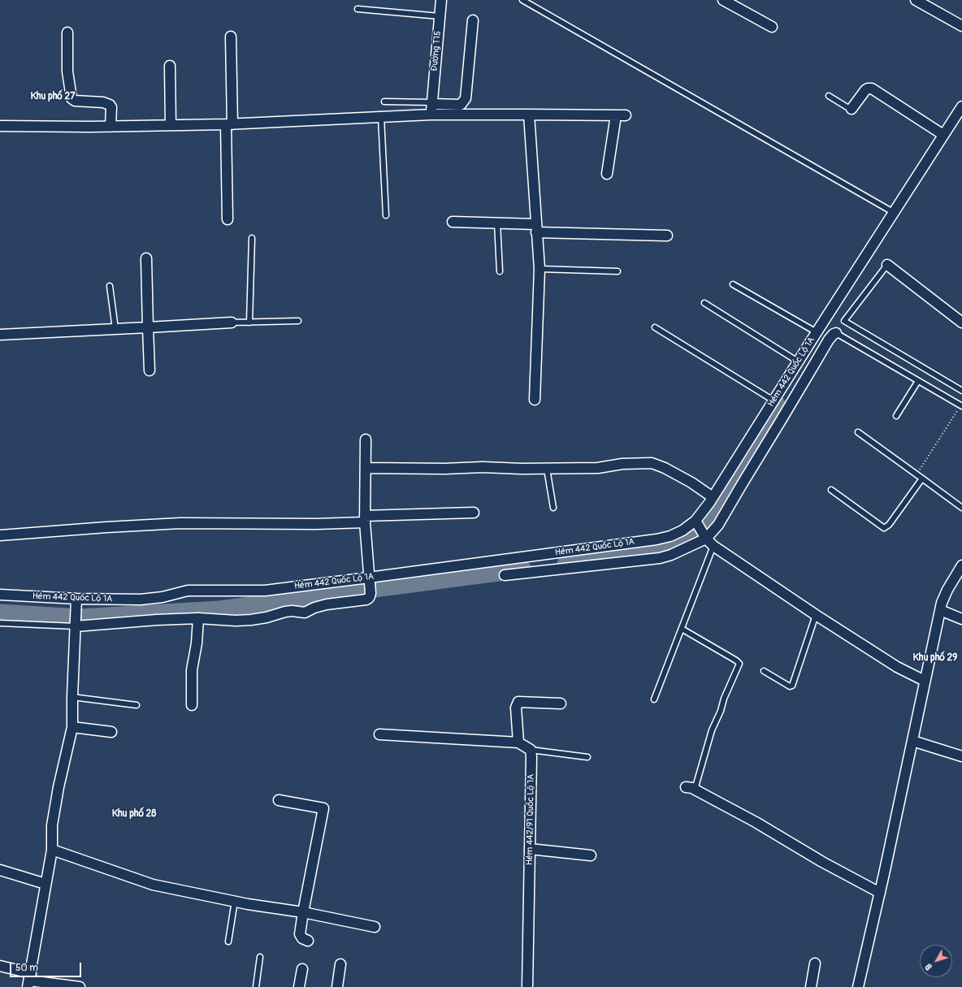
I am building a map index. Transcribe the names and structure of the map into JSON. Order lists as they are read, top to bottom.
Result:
{
  "streets": {
    "street": ["Đường T15", "Hẻm 442 Quốc Lộ 1A", "Hẻm 442/91 Quốc Lộ 1A"]
  },
  "districts": ["Khu phố 27", "Khu phố 29", "Khu phố 28"],
  "scale_bar": "50 m",
  "north": "bottom left"
}
